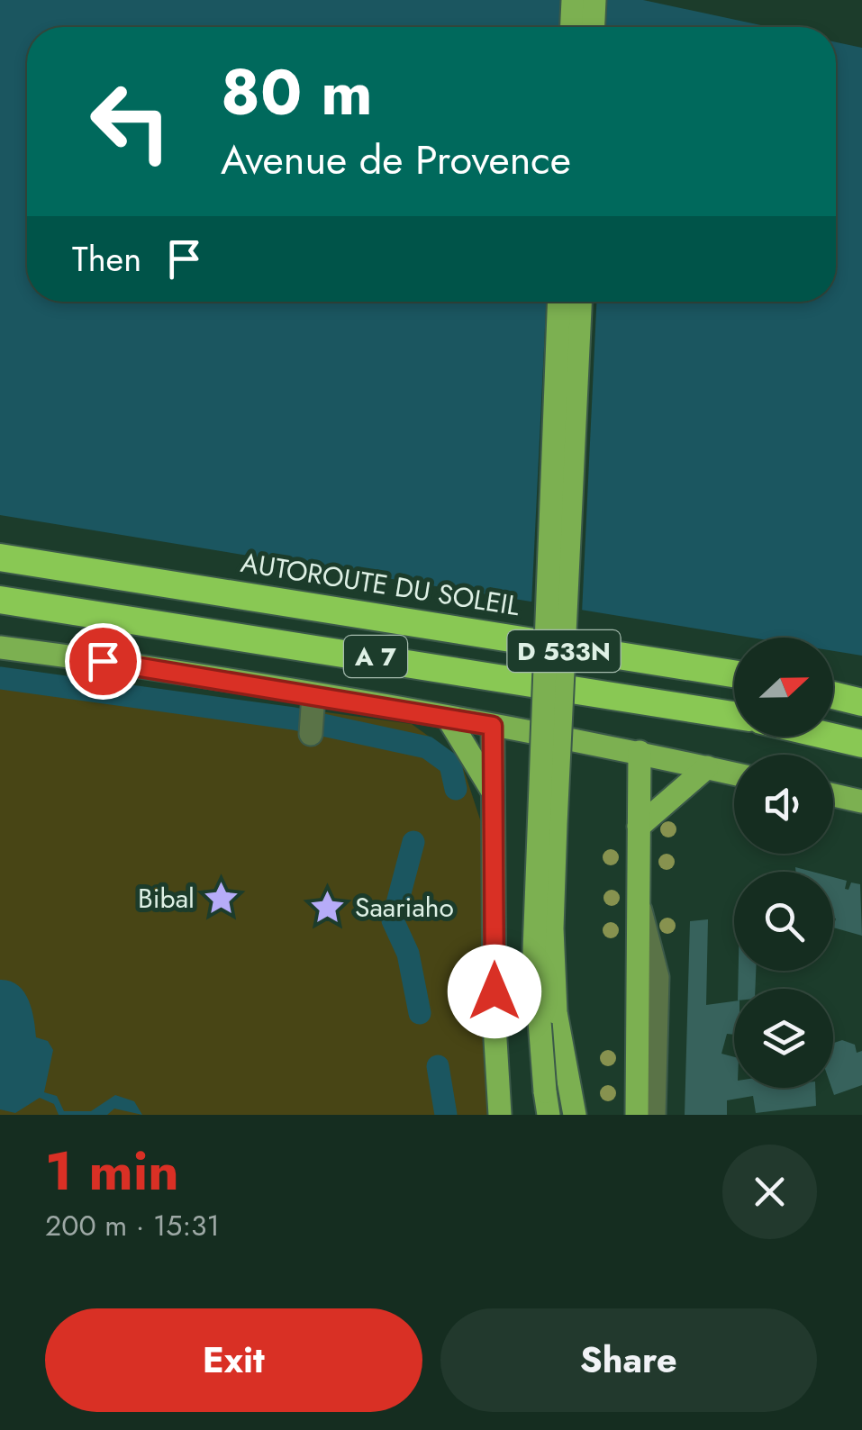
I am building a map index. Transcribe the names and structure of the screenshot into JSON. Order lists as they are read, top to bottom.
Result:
{
  "streets": {
    "highway": ["AUTOROUTE DU SOLEIL", "A 7"],
    "main road": ["D 533N"]
  },
  "places": {
    "place": ["Bibal", "Saariaho"]
  },
  "north": "right",
  "page": {
    "turn": ["80 m", "Avenue de Provence"],
    "then": "Then",
    "heading": ["1 min", "200 m · 15:31"],
    "buttons": ["Exit", "Share"]
  }
}
